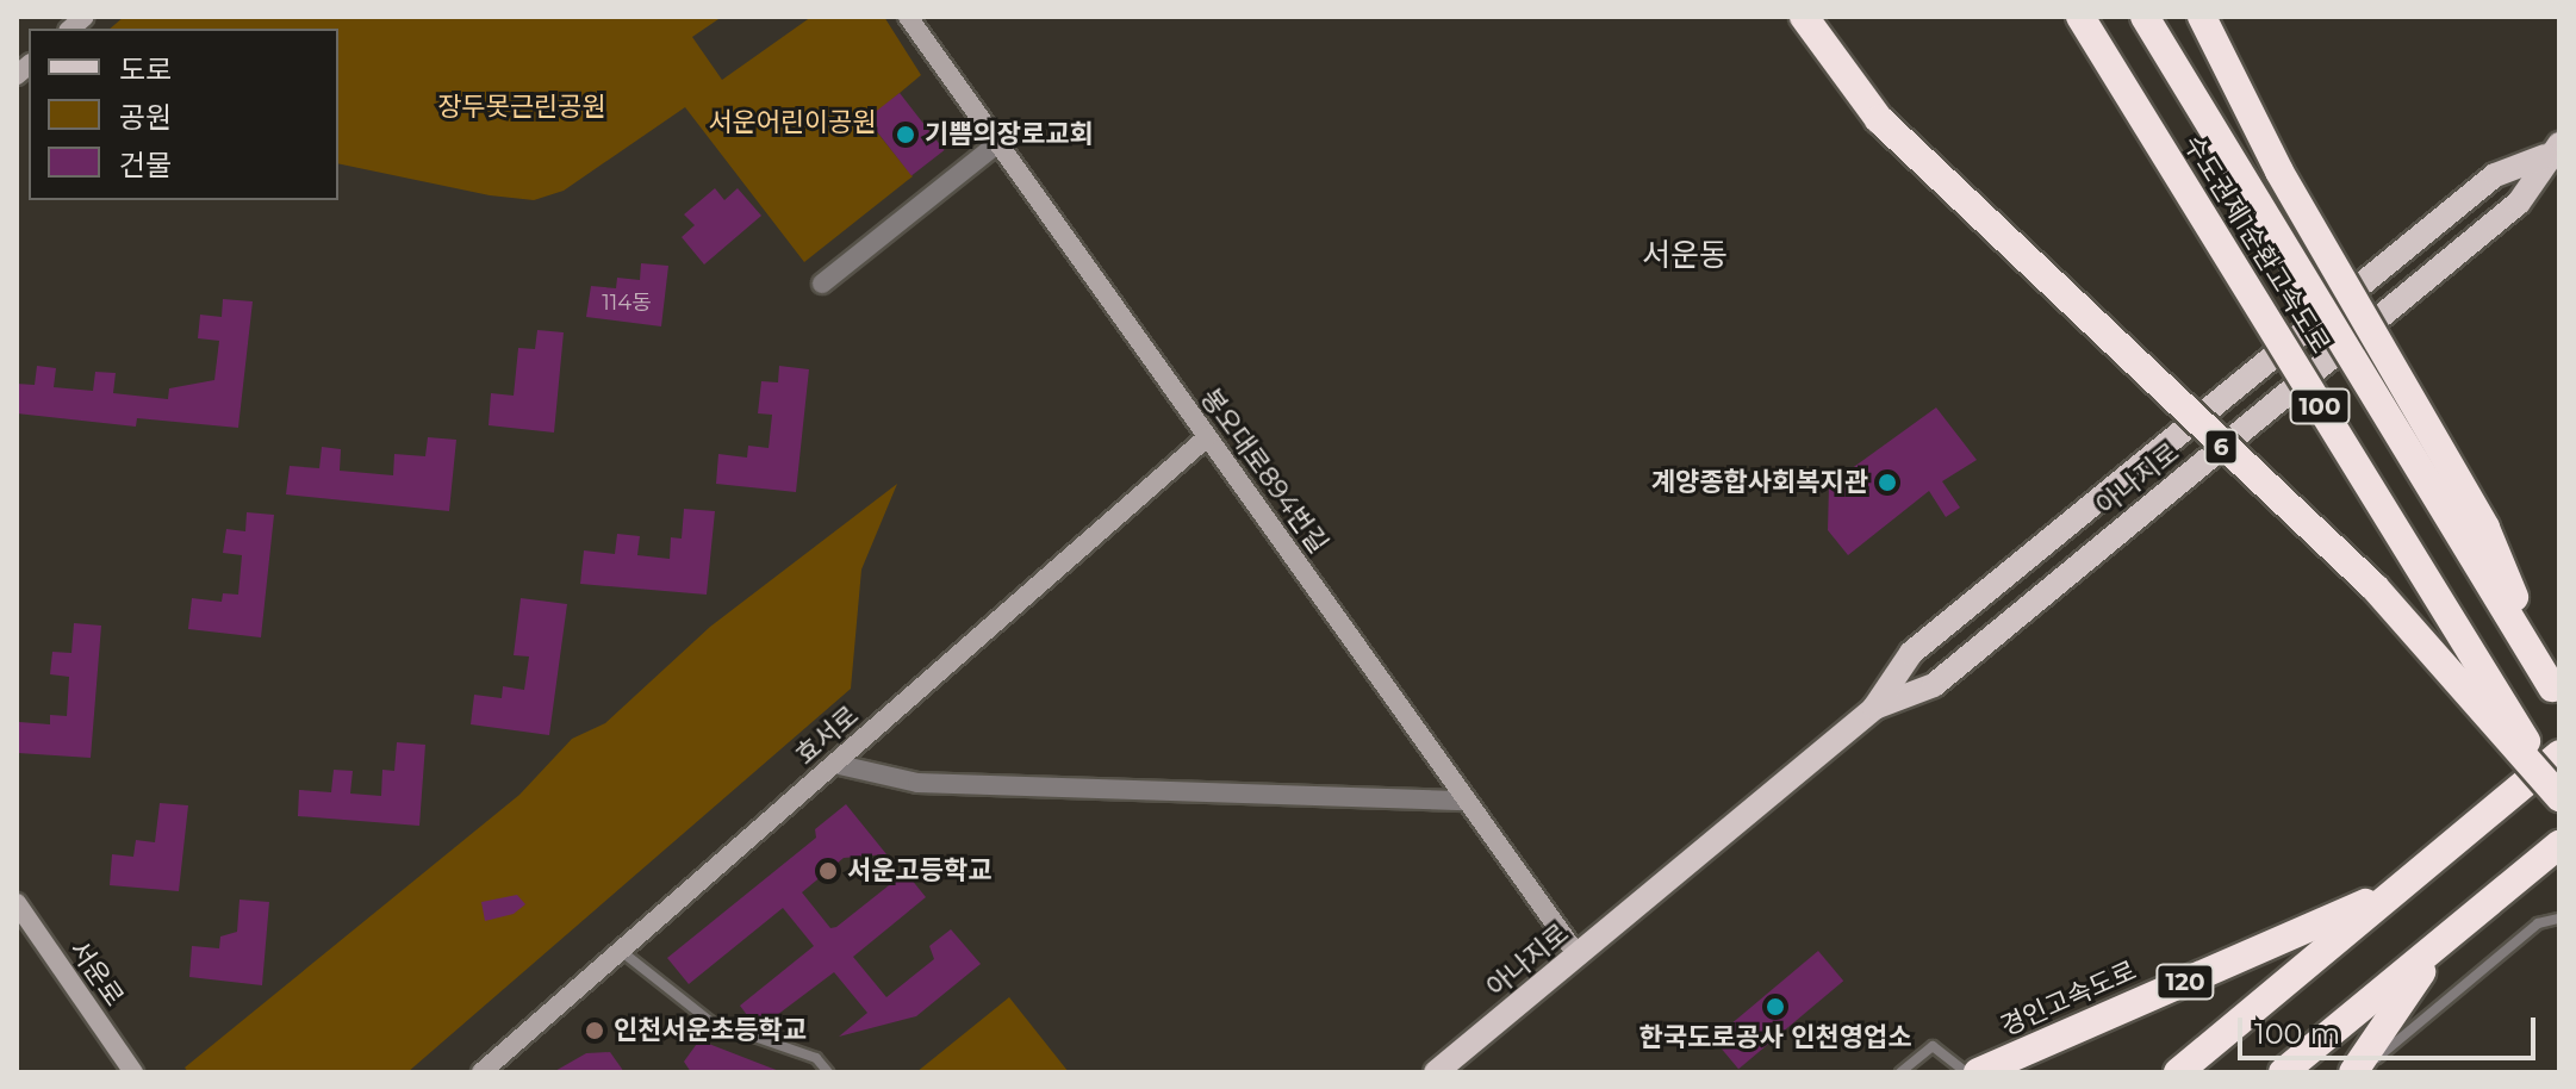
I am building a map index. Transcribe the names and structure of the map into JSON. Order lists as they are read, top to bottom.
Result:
{
  "streets": {
    "highway": [
      "수도권제1순환고속도로",
      "100",
      "120",
      "경인고속도로"
    ],
    "main road": ["6", "아나지로"],
    "street": ["봉오대로894번길", "효서로", "서운로"]
  },
  "crossings": [
    ["봉오대로894번길", "아나지로"],
    ["봉오대로894번길", "효서로"]
  ],
  "districts": ["서운동"],
  "parks": ["장두못근린공원", "서운어린이공원"],
  "places": [
    "기쁨의장로교회",
    "계양종합사회복지관",
    "서운고등학교",
    "한국도로공사 인천영업소",
    "인천서운초등학교"
  ],
  "house_numbers": ["114동"],
  "legend": ["도로", "공원", "건물"],
  "scale_bar": "100 m"
}
